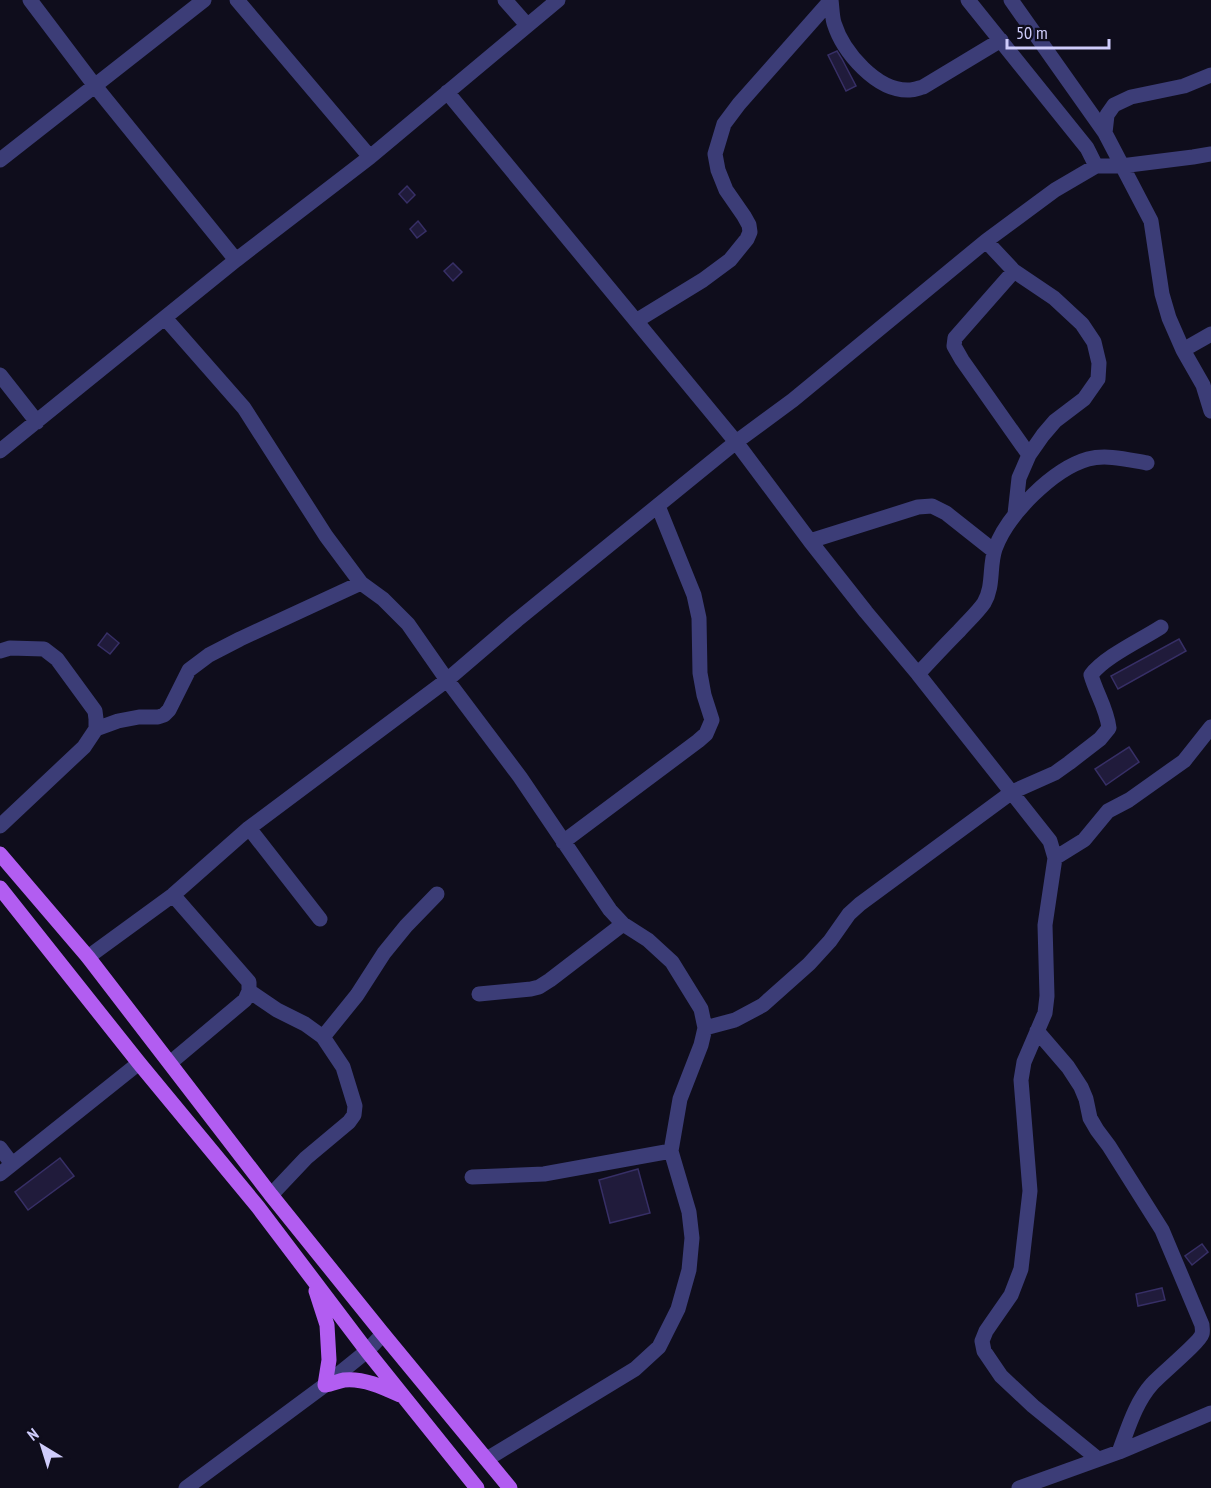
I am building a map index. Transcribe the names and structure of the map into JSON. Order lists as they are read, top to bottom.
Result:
{
  "scale_bar": "50 m",
  "north": "top left"
}
